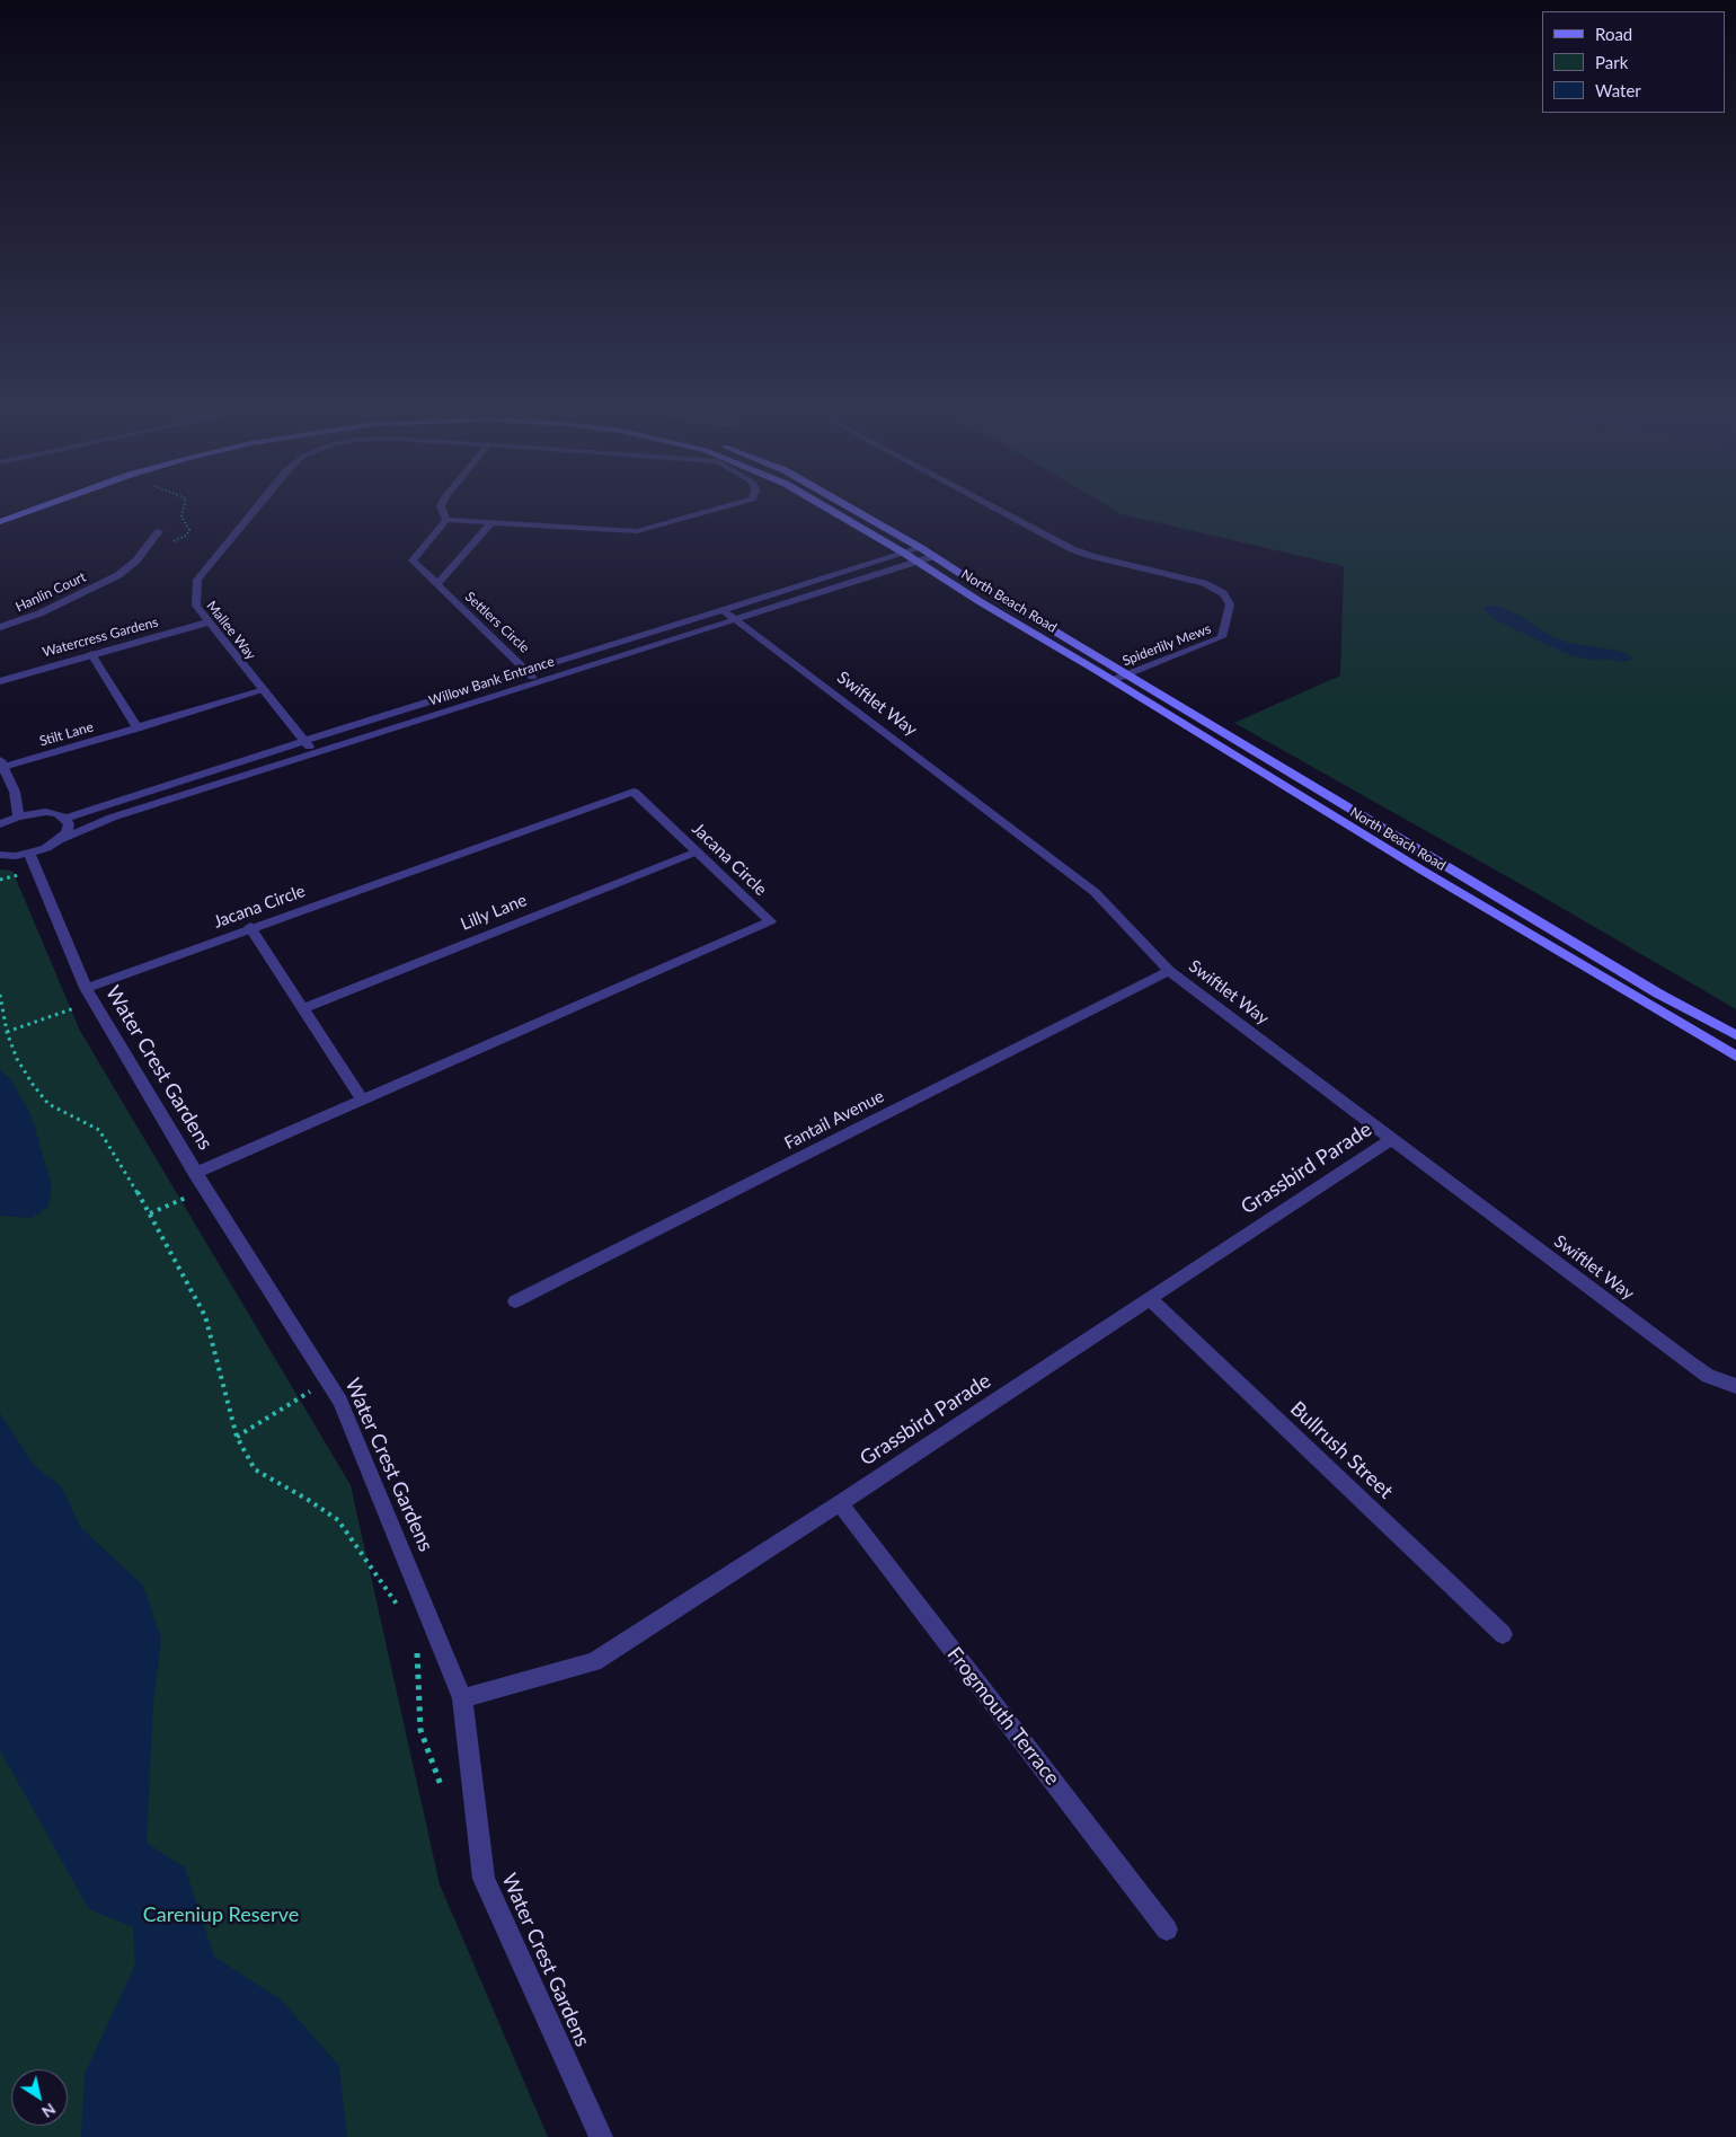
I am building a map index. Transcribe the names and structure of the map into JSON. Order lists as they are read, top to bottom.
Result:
{
  "streets": {
    "main road": ["North Beach Road"],
    "street": [
      "Hanlin Court",
      "Settlers Circle",
      "Mallee Way",
      "Watercress Gardens",
      "Spiderlily Mews",
      "Willow Bank Entrance",
      "Swiftlet Way",
      "Stilt Lane",
      "Jacana Circle",
      "Lilly Lane",
      "Water Crest Gardens",
      "Fantail Avenue",
      "Grassbird Parade",
      "Bullrush Street",
      "Frogmouth Terrace"
    ]
  },
  "crossings": [
    ["North Beach Road", "Spiderlily Mews"],
    ["North Beach Road", "Willow Bank Entrance"],
    ["Settlers Circle", "Willow Bank Entrance"],
    ["Mallee Way", "Watercress Gardens"],
    ["Mallee Way", "Willow Bank Entrance"],
    ["Mallee Way", "Stilt Lane"],
    ["Willow Bank Entrance", "Swiftlet Way"],
    ["Willow Bank Entrance", "Water Crest Gardens"],
    ["Swiftlet Way", "Fantail Avenue"],
    ["Swiftlet Way", "Grassbird Parade"],
    ["Jacana Circle", "Lilly Lane"],
    ["Jacana Circle", "Water Crest Gardens"],
    ["Water Crest Gardens", "Grassbird Parade"],
    ["Grassbird Parade", "Bullrush Street"],
    ["Grassbird Parade", "Frogmouth Terrace"]
  ],
  "parks": ["Careniup Reserve"],
  "legend": ["Road", "Park", "Water"],
  "north": "bottom right"
}
